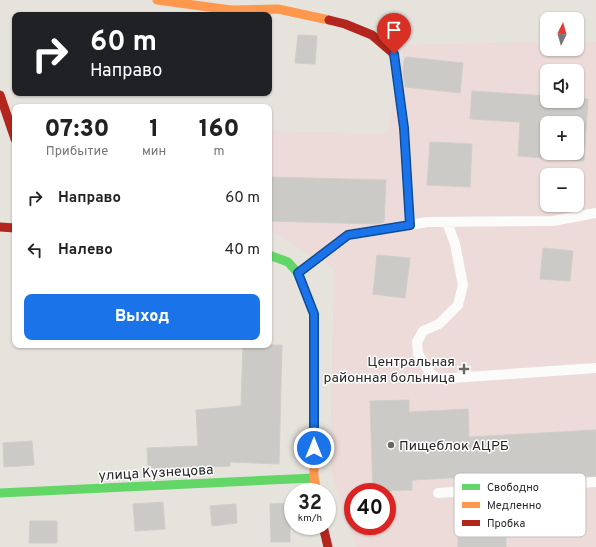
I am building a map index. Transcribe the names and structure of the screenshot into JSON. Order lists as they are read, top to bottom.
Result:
{
  "streets": {
    "street": ["улица Кузнецова"]
  },
  "places": {
    "health": ["Центральная районная больница"],
    "other": ["Пищеблок АЦРБ"]
  },
  "legend": ["Свободно", "Медленно", "Пробка"],
  "north": "top",
  "page": {
    "map_buttons": ["+", "−"],
    "turn": ["60 m", "Направо"],
    "eta": [
      "07:30",
      "Прибытие",
      "1",
      "мин",
      "160",
      "m"
    ],
    "list": [
      {
        "name": "Направо",
        "value": "60 m"
      },
      {
        "name": "Налево",
        "value": "40 m"
      }
    ],
    "buttons": "Выход",
    "speed": "32 km/h",
    "limit": "40"
  }
}
